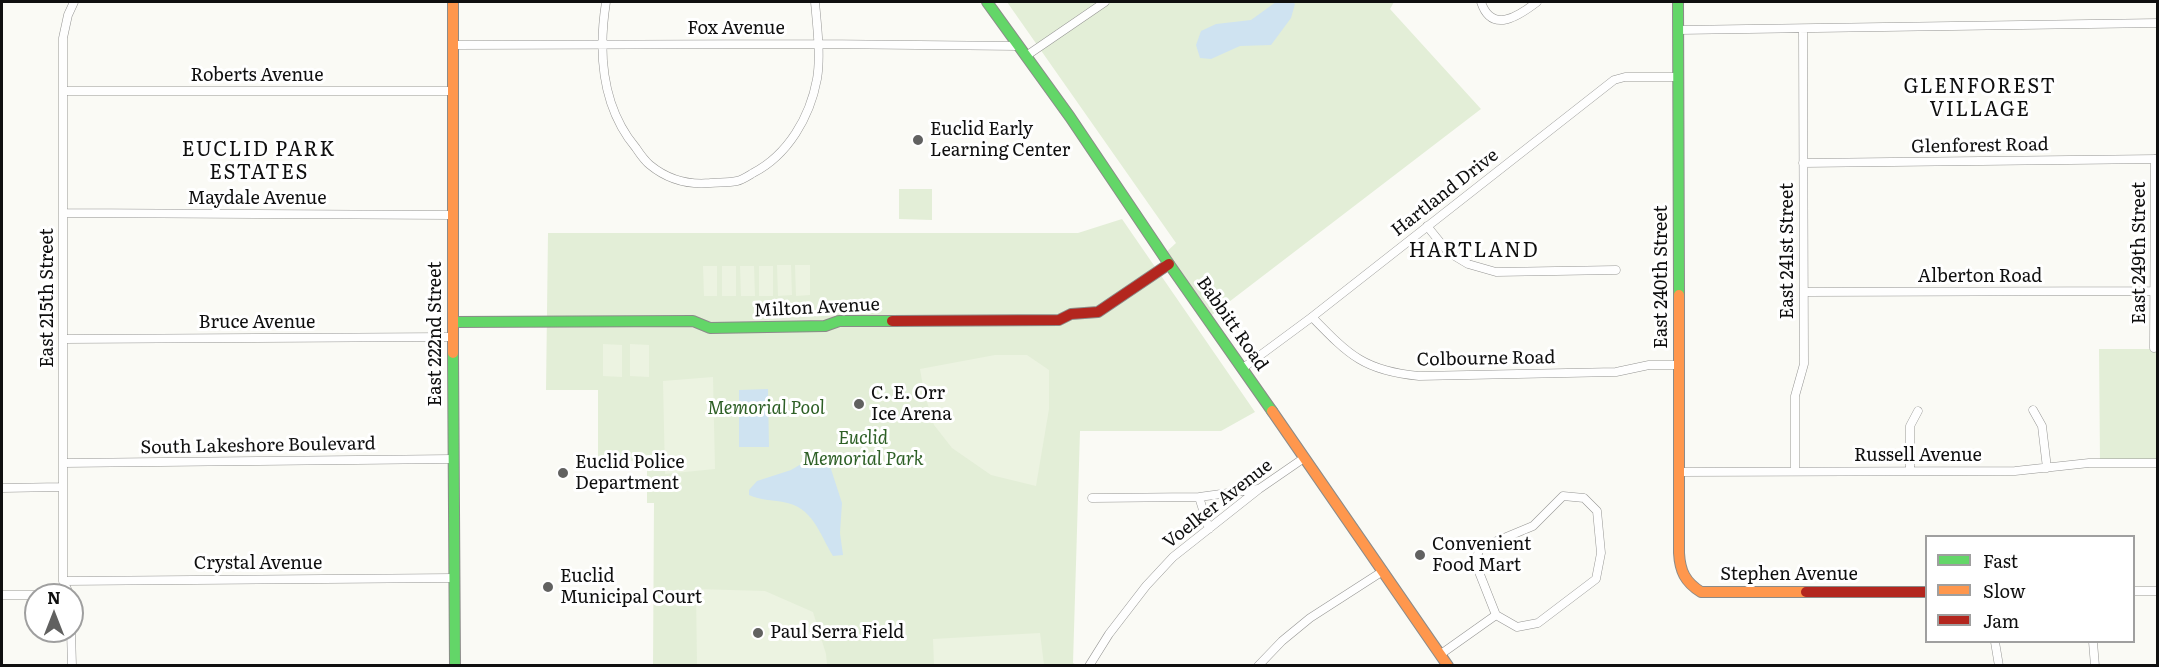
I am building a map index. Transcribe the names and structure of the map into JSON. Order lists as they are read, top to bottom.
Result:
{
  "streets": {
    "street": [
      "Fox Avenue",
      "Roberts Avenue",
      "Glenforest Road",
      "Hartland Drive",
      "Maydale Avenue",
      "East 241st Street",
      "East 249th Street",
      "East 240th Street",
      "Alberton Road",
      "East 215th Street",
      "Milton Avenue",
      "Bruce Avenue",
      "Babbitt Road",
      "East 222nd Street",
      "Colbourne Road",
      "South Lakeshore Boulevard",
      "Russell Avenue",
      "Voelker Avenue",
      "Crystal Avenue",
      "Stephen Avenue"
    ]
  },
  "crossings": [
    ["Fox Avenue", "Babbitt Road"],
    ["Fox Avenue", "East 222nd Street"],
    ["Roberts Avenue", "East 215th Street"],
    ["Roberts Avenue", "East 222nd Street"],
    ["Glenforest Road", "East 241st Street"],
    ["Glenforest Road", "East 249th Street"],
    ["Hartland Drive", "East 240th Street"],
    ["Hartland Drive", "Babbitt Road"],
    ["Hartland Drive", "Colbourne Road"],
    ["Maydale Avenue", "East 215th Street"],
    ["Maydale Avenue", "East 222nd Street"],
    ["East 241st Street", "Alberton Road"],
    ["East 241st Street", "Russell Avenue"],
    ["East 249th Street", "Alberton Road"],
    ["East 240th Street", "Colbourne Road"],
    ["East 240th Street", "Russell Avenue"],
    ["East 240th Street", "Stephen Avenue"],
    ["East 215th Street", "Bruce Avenue"],
    ["East 215th Street", "South Lakeshore Boulevard"],
    ["East 215th Street", "Crystal Avenue"],
    ["Milton Avenue", "Babbitt Road"],
    ["Milton Avenue", "East 222nd Street"],
    ["Bruce Avenue", "East 222nd Street"],
    ["Babbitt Road", "Voelker Avenue"],
    ["East 222nd Street", "South Lakeshore Boulevard"],
    ["East 222nd Street", "Crystal Avenue"]
  ],
  "districts": ["GLENFOREST VILLAGE", "EUCLID PARK ESTATES", "HARTLAND"],
  "parks": ["Memorial Pool", "Euclid Memorial Park"],
  "places": [
    "Euclid Early Learning Center",
    "C. E. Orr Ice Arena",
    "Euclid Police Department",
    "Convenient Food Mart",
    "Euclid Municipal Court",
    "Paul Serra Field"
  ],
  "legend": ["Fast", "Slow", "Jam"],
  "north": "top"
}
